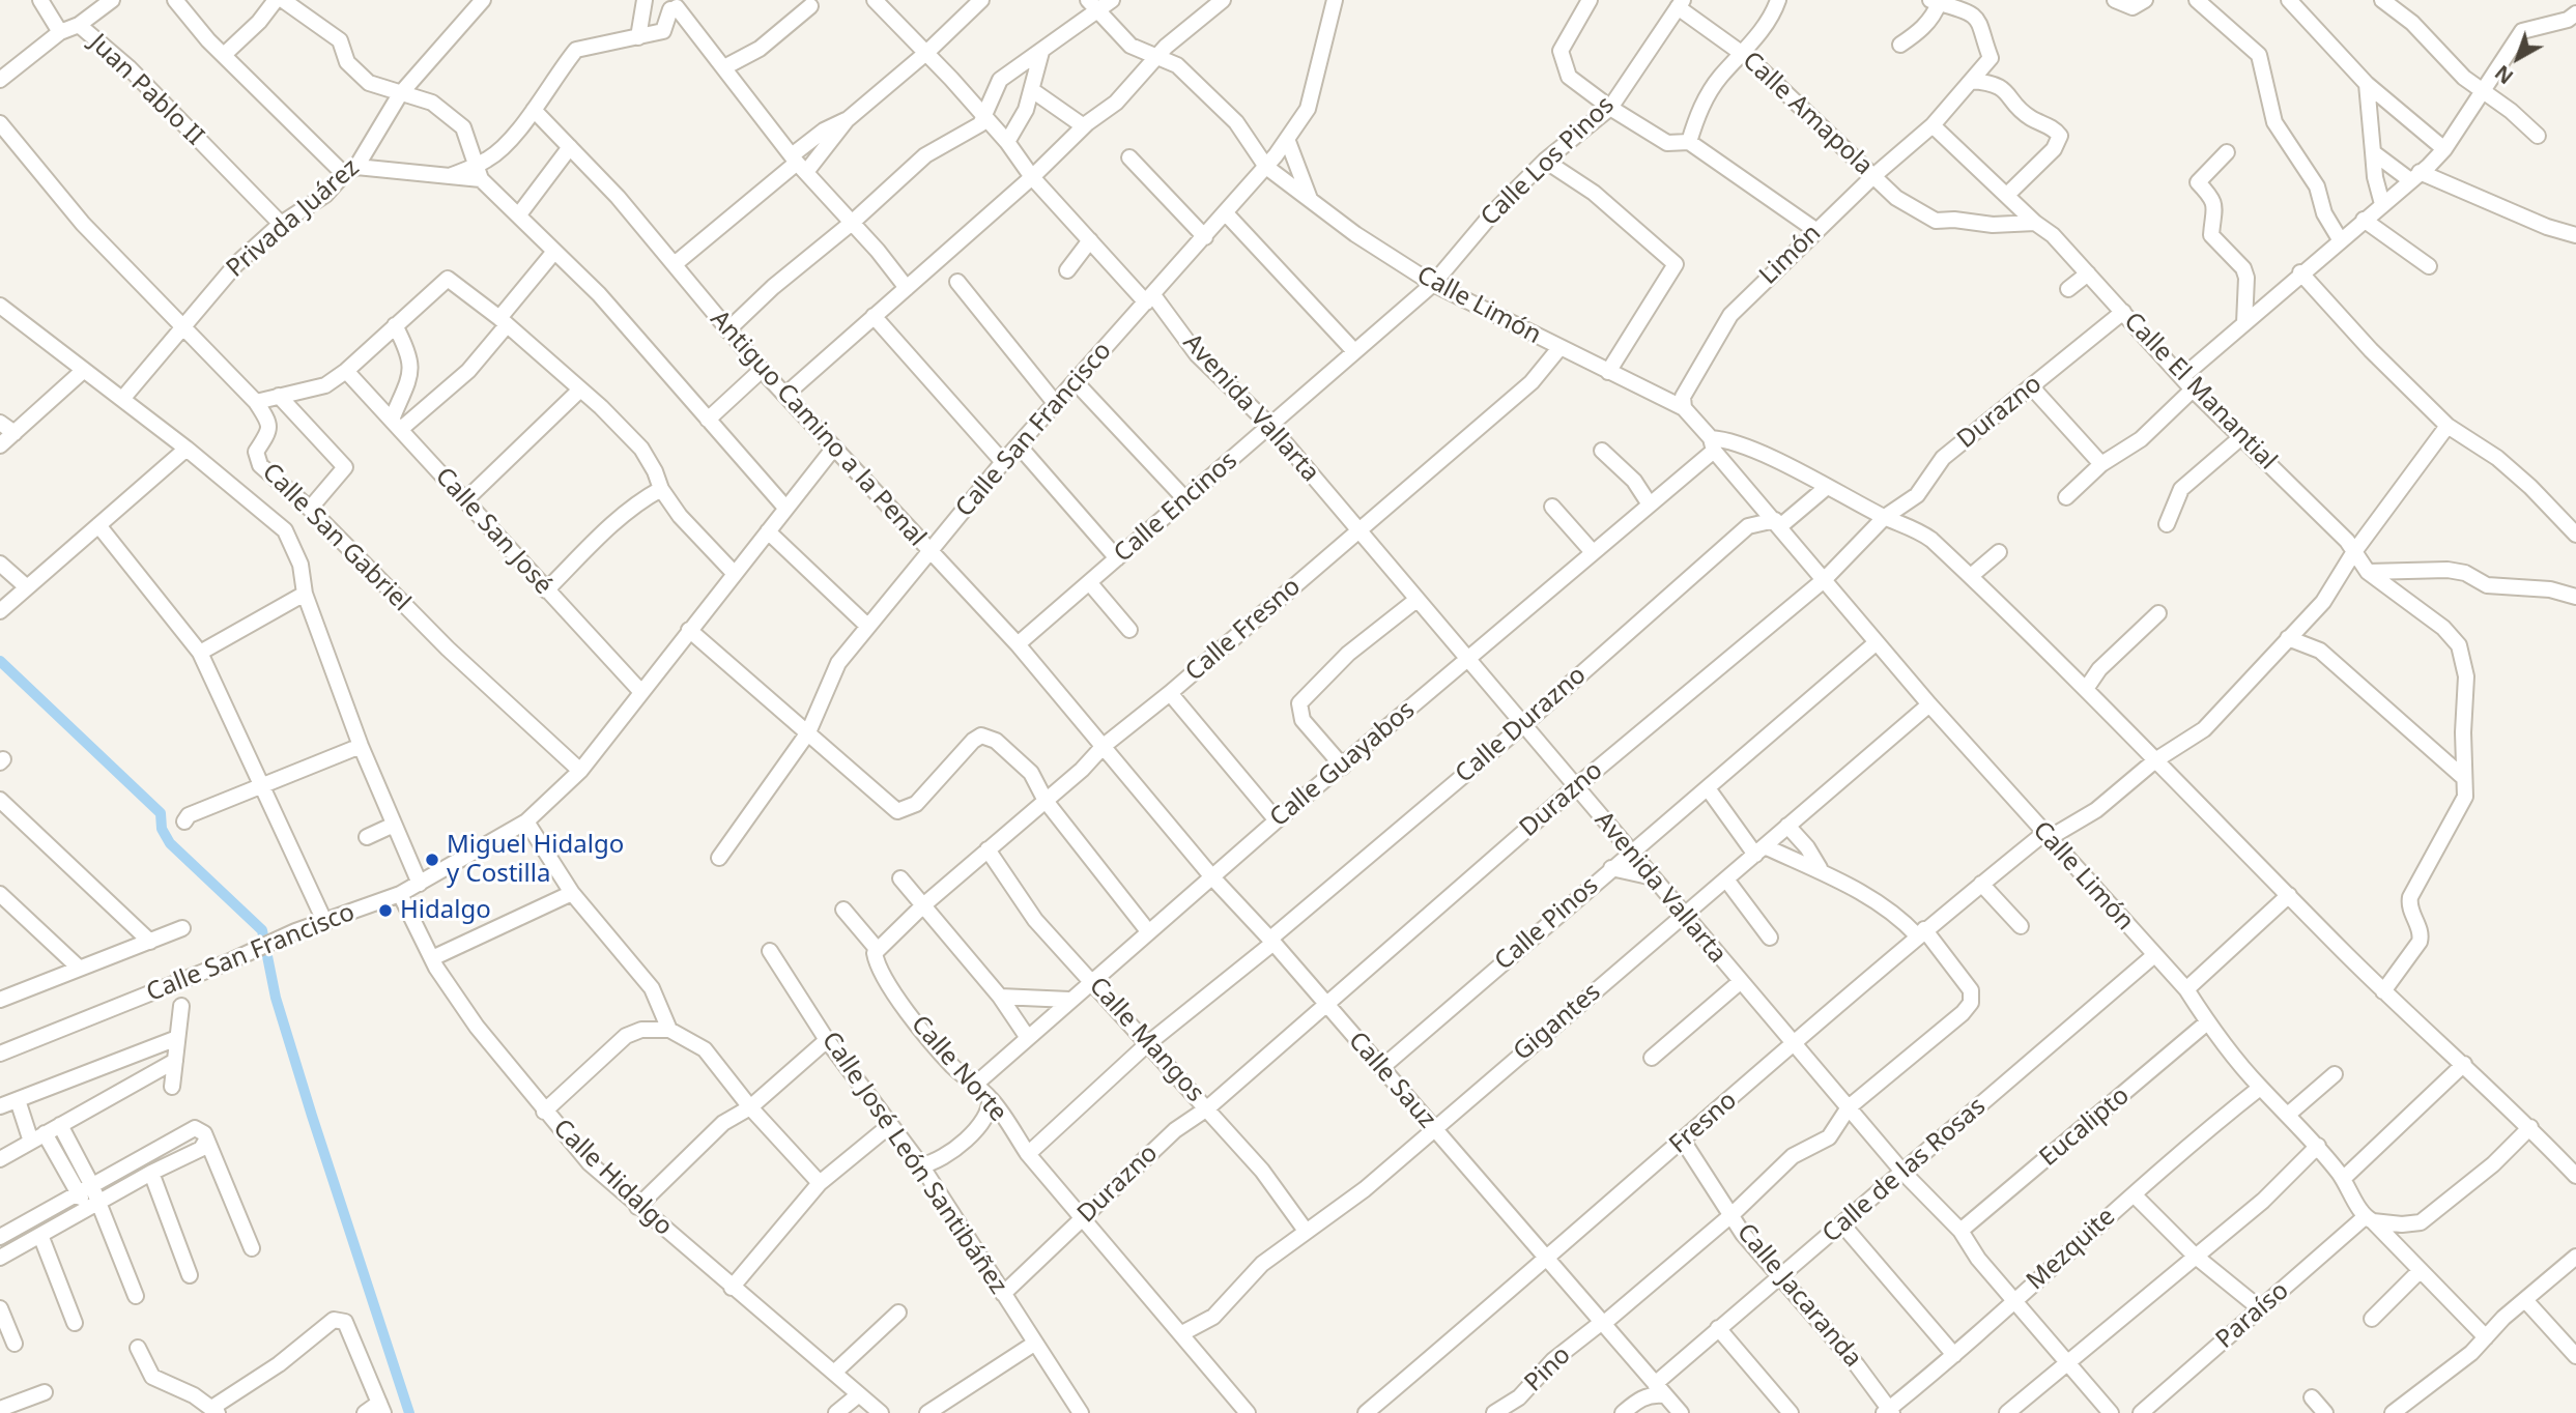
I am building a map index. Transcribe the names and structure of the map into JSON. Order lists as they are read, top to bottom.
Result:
{
  "streets": {
    "street": [
      "Juan Pablo II",
      "Calle Amapola",
      "Calle Los Pinos",
      "Privada Juárez",
      "Limón",
      "Calle Limón",
      "Calle El Manantial",
      "Avenida Vallarta",
      "Durazno",
      "Antiguo Camino a la Penal",
      "Calle San Francisco",
      "Calle Encinos",
      "Calle San José",
      "Calle San Gabriel",
      "Calle Fresno",
      "Calle Durazno",
      "Calle Guayabos",
      "Calle Pinos",
      "Gigantes",
      "Calle Mangos",
      "Calle Norte",
      "Calle Sauz",
      "Fresno",
      "Eucalipto",
      "Calle José León Santibáñez",
      "Calle de las Rosas",
      "Calle Hidalgo",
      "Mezquite",
      "Calle Jacaranda",
      "Paraíso",
      "Pino"
    ]
  },
  "crossings": [
    ["Juan Pablo II", "Privada Juárez"],
    ["Calle Amapola", "Calle Los Pinos"],
    ["Calle Amapola", "Limón"],
    ["Calle Amapola", "Calle El Manantial"],
    ["Calle Los Pinos", "Calle Limón"],
    ["Calle Los Pinos", "Calle Encinos"],
    ["Privada Juárez", "Calle San Gabriel"],
    ["Limón", "Calle Limón"],
    ["Limón", "Calle El Manantial"],
    ["Calle Limón", "Durazno"],
    ["Calle Limón", "Calle San Francisco"],
    ["Calle Limón", "Calle Encinos"],
    ["Calle Limón", "Calle Fresno"],
    ["Calle Limón", "Calle Durazno"],
    ["Calle Limón", "Calle Guayabos"],
    ["Calle Limón", "Calle Pinos"],
    ["Calle Limón", "Gigantes"],
    ["Calle Limón", "Fresno"],
    ["Calle Limón", "Eucalipto"],
    ["Calle Limón", "Calle de las Rosas"],
    ["Calle Limón", "Mezquite"],
    ["Calle Limón", "Paraíso"],
    ["Calle El Manantial", "Durazno"],
    ["Calle El Manantial", "Fresno"],
    ["Avenida Vallarta", "Durazno"],
    ["Avenida Vallarta", "Calle San Francisco"],
    ["Avenida Vallarta", "Calle Encinos"],
    ["Avenida Vallarta", "Calle Fresno"],
    ["Avenida Vallarta", "Calle Durazno"],
    ["Avenida Vallarta", "Calle Guayabos"],
    ["Avenida Vallarta", "Calle Pinos"],
    ["Avenida Vallarta", "Gigantes"],
    ["Avenida Vallarta", "Fresno"],
    ["Avenida Vallarta", "Eucalipto"],
    ["Avenida Vallarta", "Calle de las Rosas"],
    ["Avenida Vallarta", "Mezquite"],
    ["Avenida Vallarta", "Pino"],
    ["Durazno", "Calle Mangos"],
    ["Durazno", "Calle Norte"],
    ["Durazno", "Calle Sauz"],
    ["Durazno", "Calle José León Santibáñez"],
    ["Antiguo Camino a la Penal", "Calle San Francisco"],
    ["Antiguo Camino a la Penal", "Calle Encinos"],
    ["Antiguo Camino a la Penal", "Calle Fresno"],
    ["Antiguo Camino a la Penal", "Calle Sauz"],
    ["Calle San Francisco", "Calle San José"],
    ["Calle San Francisco", "Calle San Gabriel"],
    ["Calle San Francisco", "Calle Hidalgo"],
    ["Calle Fresno", "Calle Mangos"],
    ["Calle Fresno", "Calle Norte"],
    ["Calle Fresno", "Calle Sauz"],
    ["Calle Durazno", "Calle Mangos"],
    ["Calle Durazno", "Calle Norte"],
    ["Calle Durazno", "Calle Sauz"],
    ["Calle Guayabos", "Calle Mangos"],
    ["Calle Guayabos", "Calle Norte"],
    ["Calle Guayabos", "Calle Sauz"],
    ["Calle Pinos", "Calle Sauz"],
    ["Gigantes", "Calle Mangos"],
    ["Gigantes", "Calle Norte"],
    ["Gigantes", "Calle Sauz"],
    ["Calle Sauz", "Fresno"],
    ["Calle Sauz", "Calle de las Rosas"],
    ["Calle Sauz", "Pino"],
    ["Fresno", "Calle Jacaranda"],
    ["Fresno", "Pino"],
    ["Calle de las Rosas", "Calle Jacaranda"],
    ["Mezquite", "Calle Jacaranda"],
    ["Calle Jacaranda", "Pino"]
  ],
  "places": ["Miguel Hidalgo y Costilla", "Hidalgo"],
  "north": "bottom left"
}
